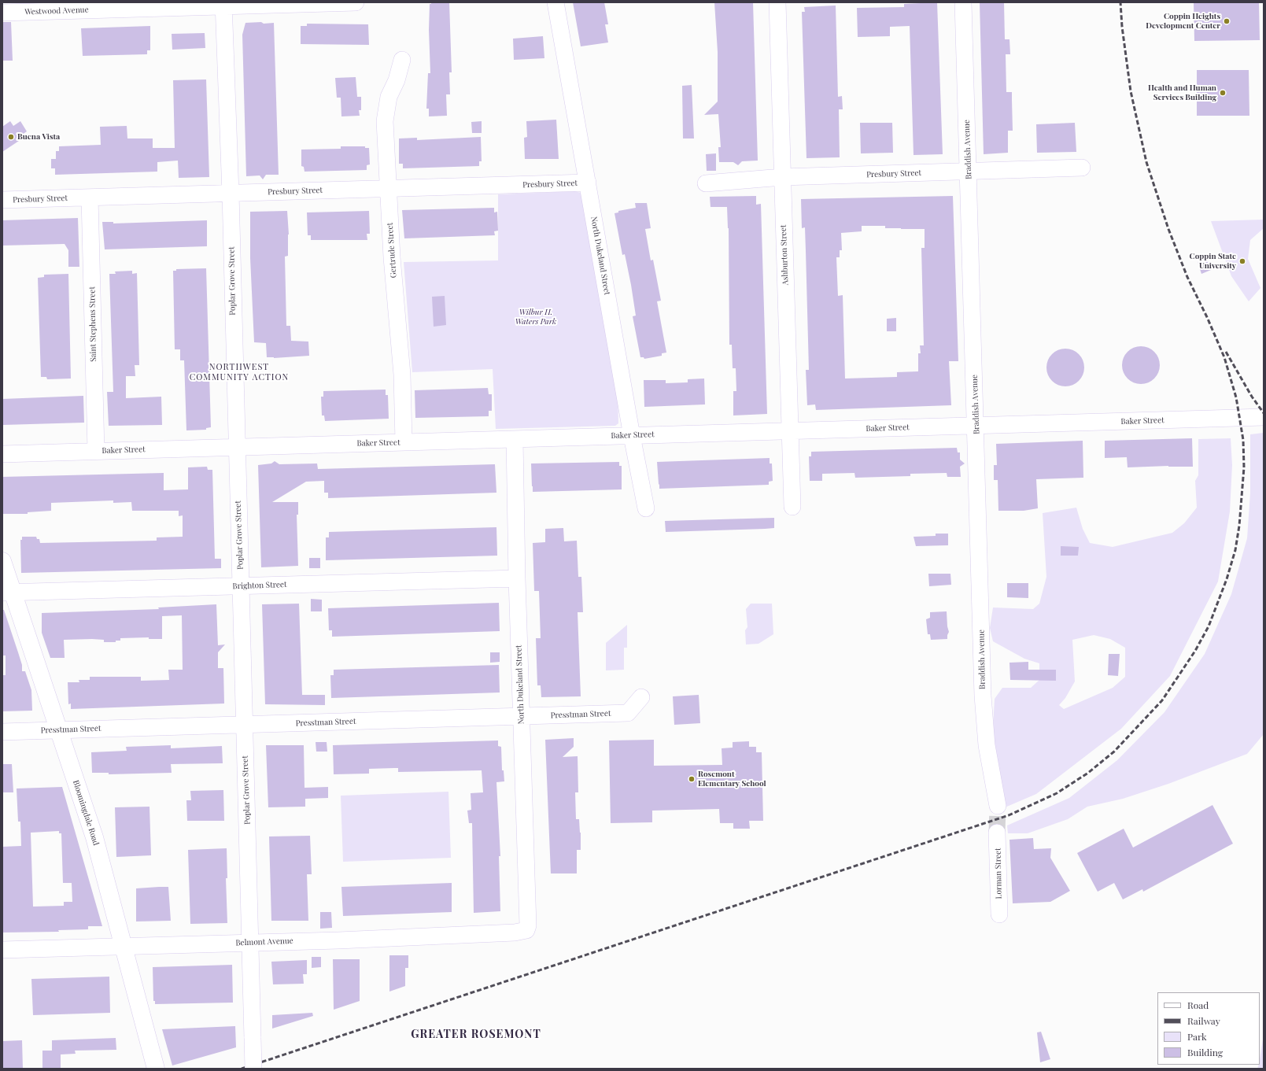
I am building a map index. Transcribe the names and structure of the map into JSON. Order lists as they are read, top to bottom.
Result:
{
  "streets": {
    "main road": ["Bloomingdale Road"],
    "street": [
      "Westwood Avenue",
      "Braddish Avenue",
      "Presbury Street",
      "Gertrude Street",
      "Ashburton Street",
      "North Dukeland Street",
      "Poplar Grove Street",
      "Saint Stephens Street",
      "Baker Street",
      "Brighton Street",
      "Presstman Street",
      "Lorman Street",
      "Belmont Avenue"
    ]
  },
  "crossings": [
    ["Westwood Avenue", "Poplar Grove Street"],
    ["Braddish Avenue", "Presbury Street"],
    ["Braddish Avenue", "Baker Street"],
    ["Presbury Street", "Gertrude Street"],
    ["Presbury Street", "Ashburton Street"],
    ["Presbury Street", "North Dukeland Street"],
    ["Presbury Street", "Poplar Grove Street"],
    ["Presbury Street", "Saint Stephens Street"],
    ["Gertrude Street", "Baker Street"],
    ["Ashburton Street", "Baker Street"],
    ["North Dukeland Street", "Baker Street"],
    ["North Dukeland Street", "Brighton Street"],
    ["North Dukeland Street", "Presstman Street"],
    ["North Dukeland Street", "Belmont Avenue"],
    ["Poplar Grove Street", "Baker Street"],
    ["Poplar Grove Street", "Brighton Street"],
    ["Poplar Grove Street", "Presstman Street"],
    ["Poplar Grove Street", "Belmont Avenue"],
    ["Saint Stephens Street", "Baker Street"],
    ["Brighton Street", "Bloomingdale Road"],
    ["Presstman Street", "Bloomingdale Road"],
    ["Bloomingdale Road", "Belmont Avenue"]
  ],
  "districts": ["NORTHWEST COMMUNITY ACTION", "GREATER ROSEMONT"],
  "parks": ["Wilbur H. Waters Park"],
  "places": [
    "Coppin Heights Development Center",
    "Health and Human Services Building",
    "Buena Vista",
    "Coppin State University",
    "Rosemont Elementary School"
  ],
  "legend": [
    "Road",
    "Railway",
    "Park",
    "Building"
  ]
}
